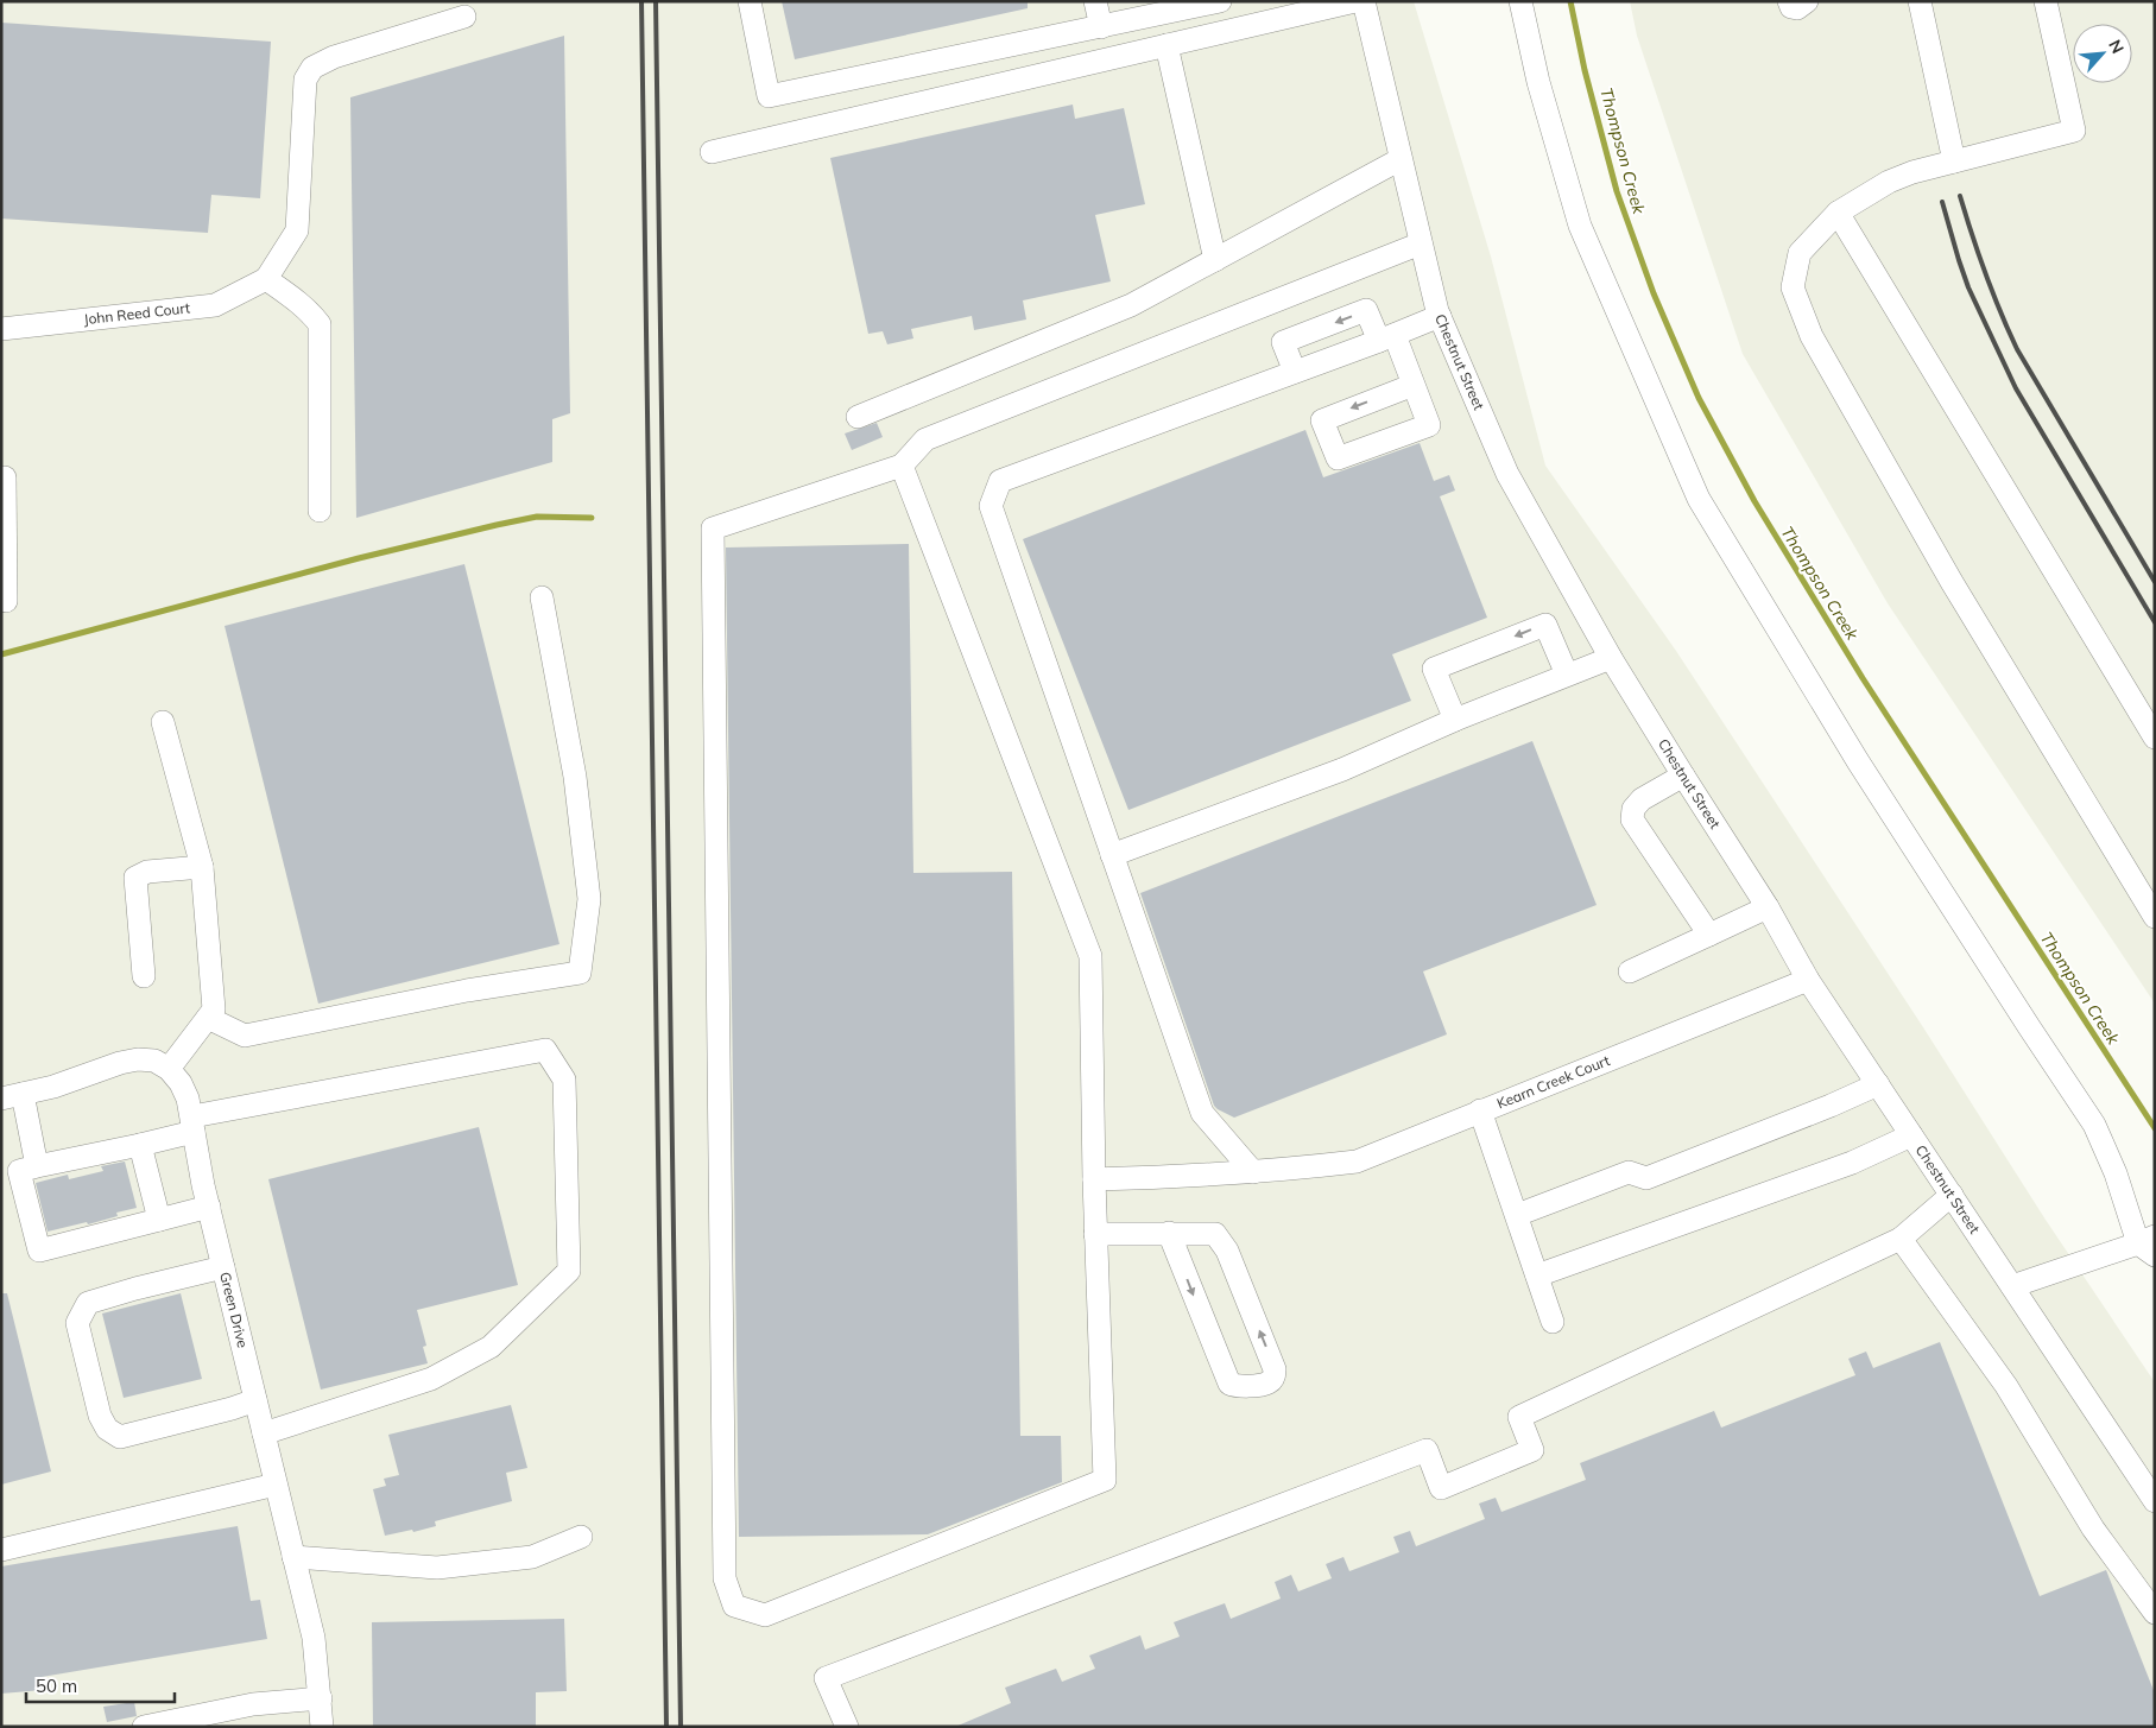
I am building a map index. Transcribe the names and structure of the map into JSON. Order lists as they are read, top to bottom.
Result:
{
  "streets": {
    "street": [
      "John Reed Court",
      "Chestnut Street",
      "Kearn Creek Court",
      "Green Drive"
    ]
  },
  "crossings": [
    ["Chestnut Street", "Kearn Creek Court"]
  ],
  "water": ["Thompson Creek"],
  "scale_bar": "50 m",
  "north": "top right"
}
